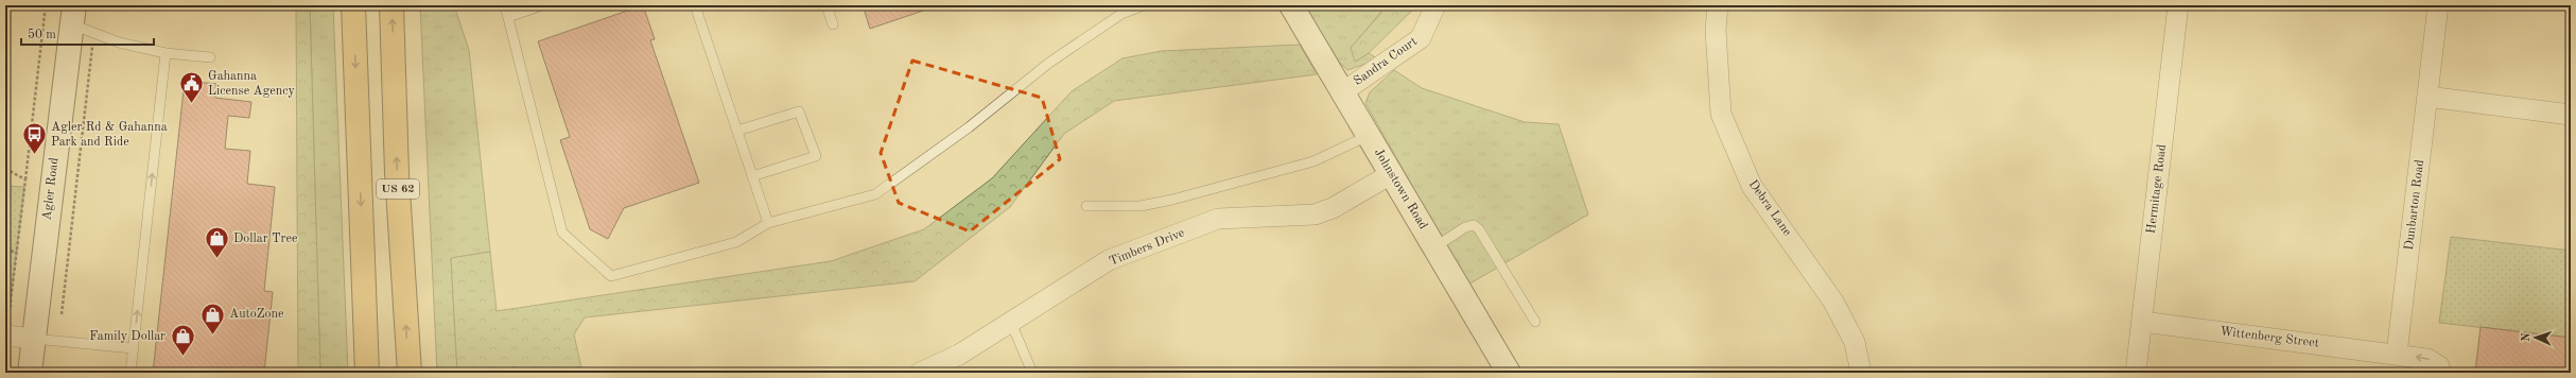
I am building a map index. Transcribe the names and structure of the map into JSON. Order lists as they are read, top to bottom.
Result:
{
  "streets": {
    "highway": ["US 62"],
    "main road": ["Agler Road", "Johnstown Road"],
    "street": [
      "Sandra Court",
      "Hermitage Road",
      "Dunbarton Road",
      "Debra Lane",
      "Timbers Drive",
      "Wittenberg Street"
    ]
  },
  "crossings": [
    ["Sandra Court", "Johnstown Road"],
    ["Johnstown Road", "Timbers Drive"],
    ["Hermitage Road", "Wittenberg Street"],
    ["Dunbarton Road", "Wittenberg Street"]
  ],
  "places": {
    "public building": ["Gahanna License Agency"],
    "bus stop": ["Agler Rd & Gahanna Park and Ride"],
    "shop": ["Dollar Tree", "AutoZone", "Family Dollar"]
  },
  "scale_bar": "50 m",
  "north": "left"
}
